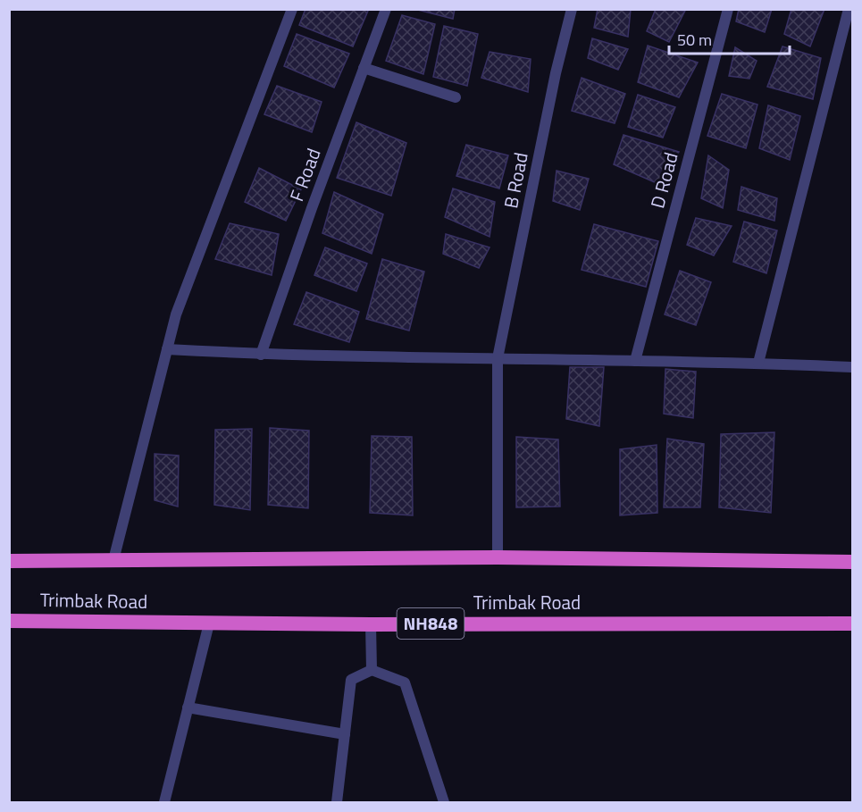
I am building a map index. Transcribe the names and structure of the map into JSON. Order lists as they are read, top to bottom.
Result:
{
  "streets": {
    "highway": ["Trimbak Road", "NH848"],
    "street": ["F Road", "B Road", "D Road"]
  },
  "scale_bar": "50 m"
}
